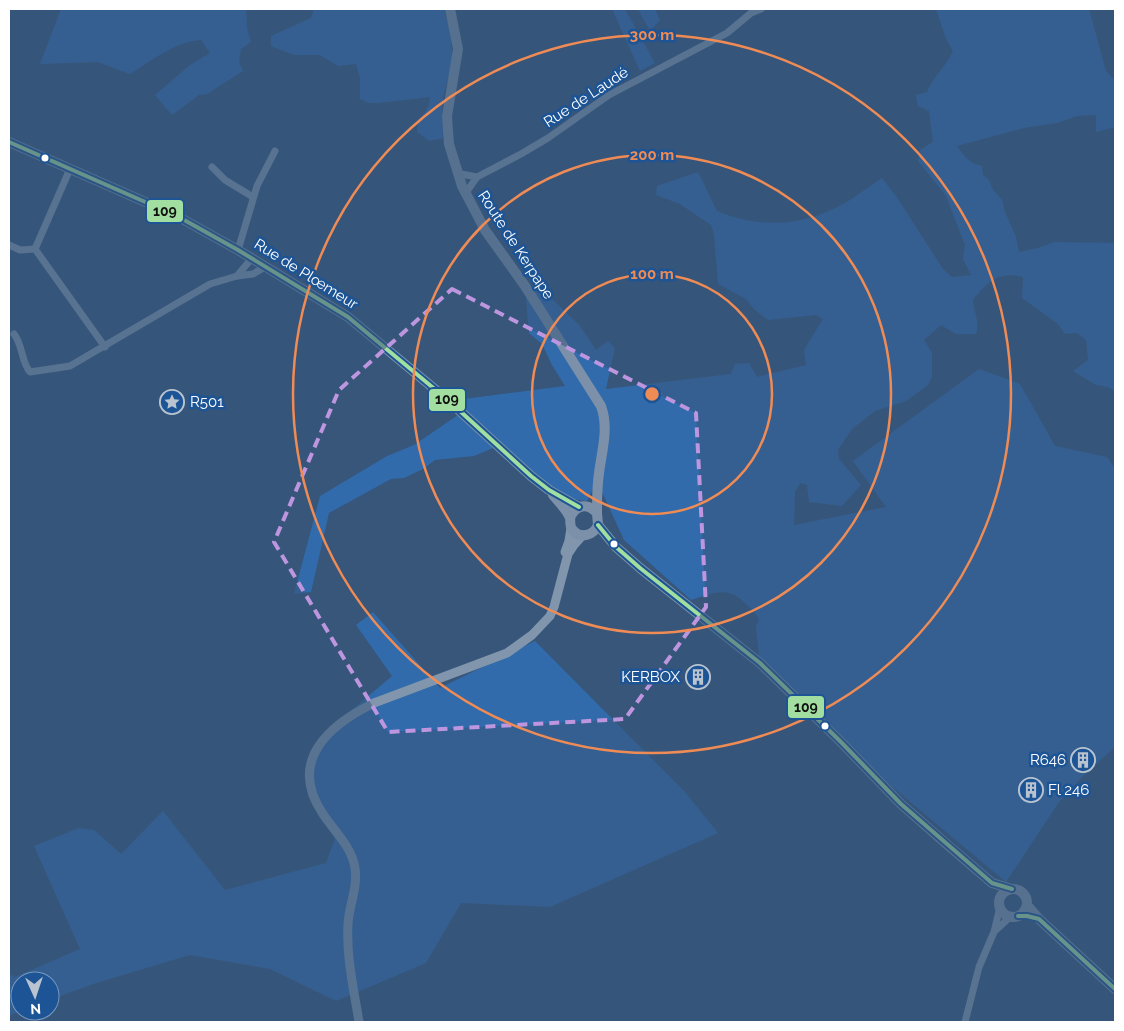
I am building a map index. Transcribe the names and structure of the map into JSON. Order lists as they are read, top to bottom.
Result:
{
  "streets": {
    "main road": ["Route de Kerpape", "Rue de Plœmeur"],
    "street": ["Rue de Laudé"]
  },
  "crossings": [
    ["Rue de Laudé", "Route de Kerpape"],
    ["Route de Kerpape", "Rue de Plœmeur"]
  ],
  "places": {
    "place": ["R501"],
    "building": ["KERBOX", "R646", "Fl 246"]
  },
  "lines": ["transit line 109"],
  "north": "bottom",
  "rings": ["300 m", "200 m", "100 m"]
}
